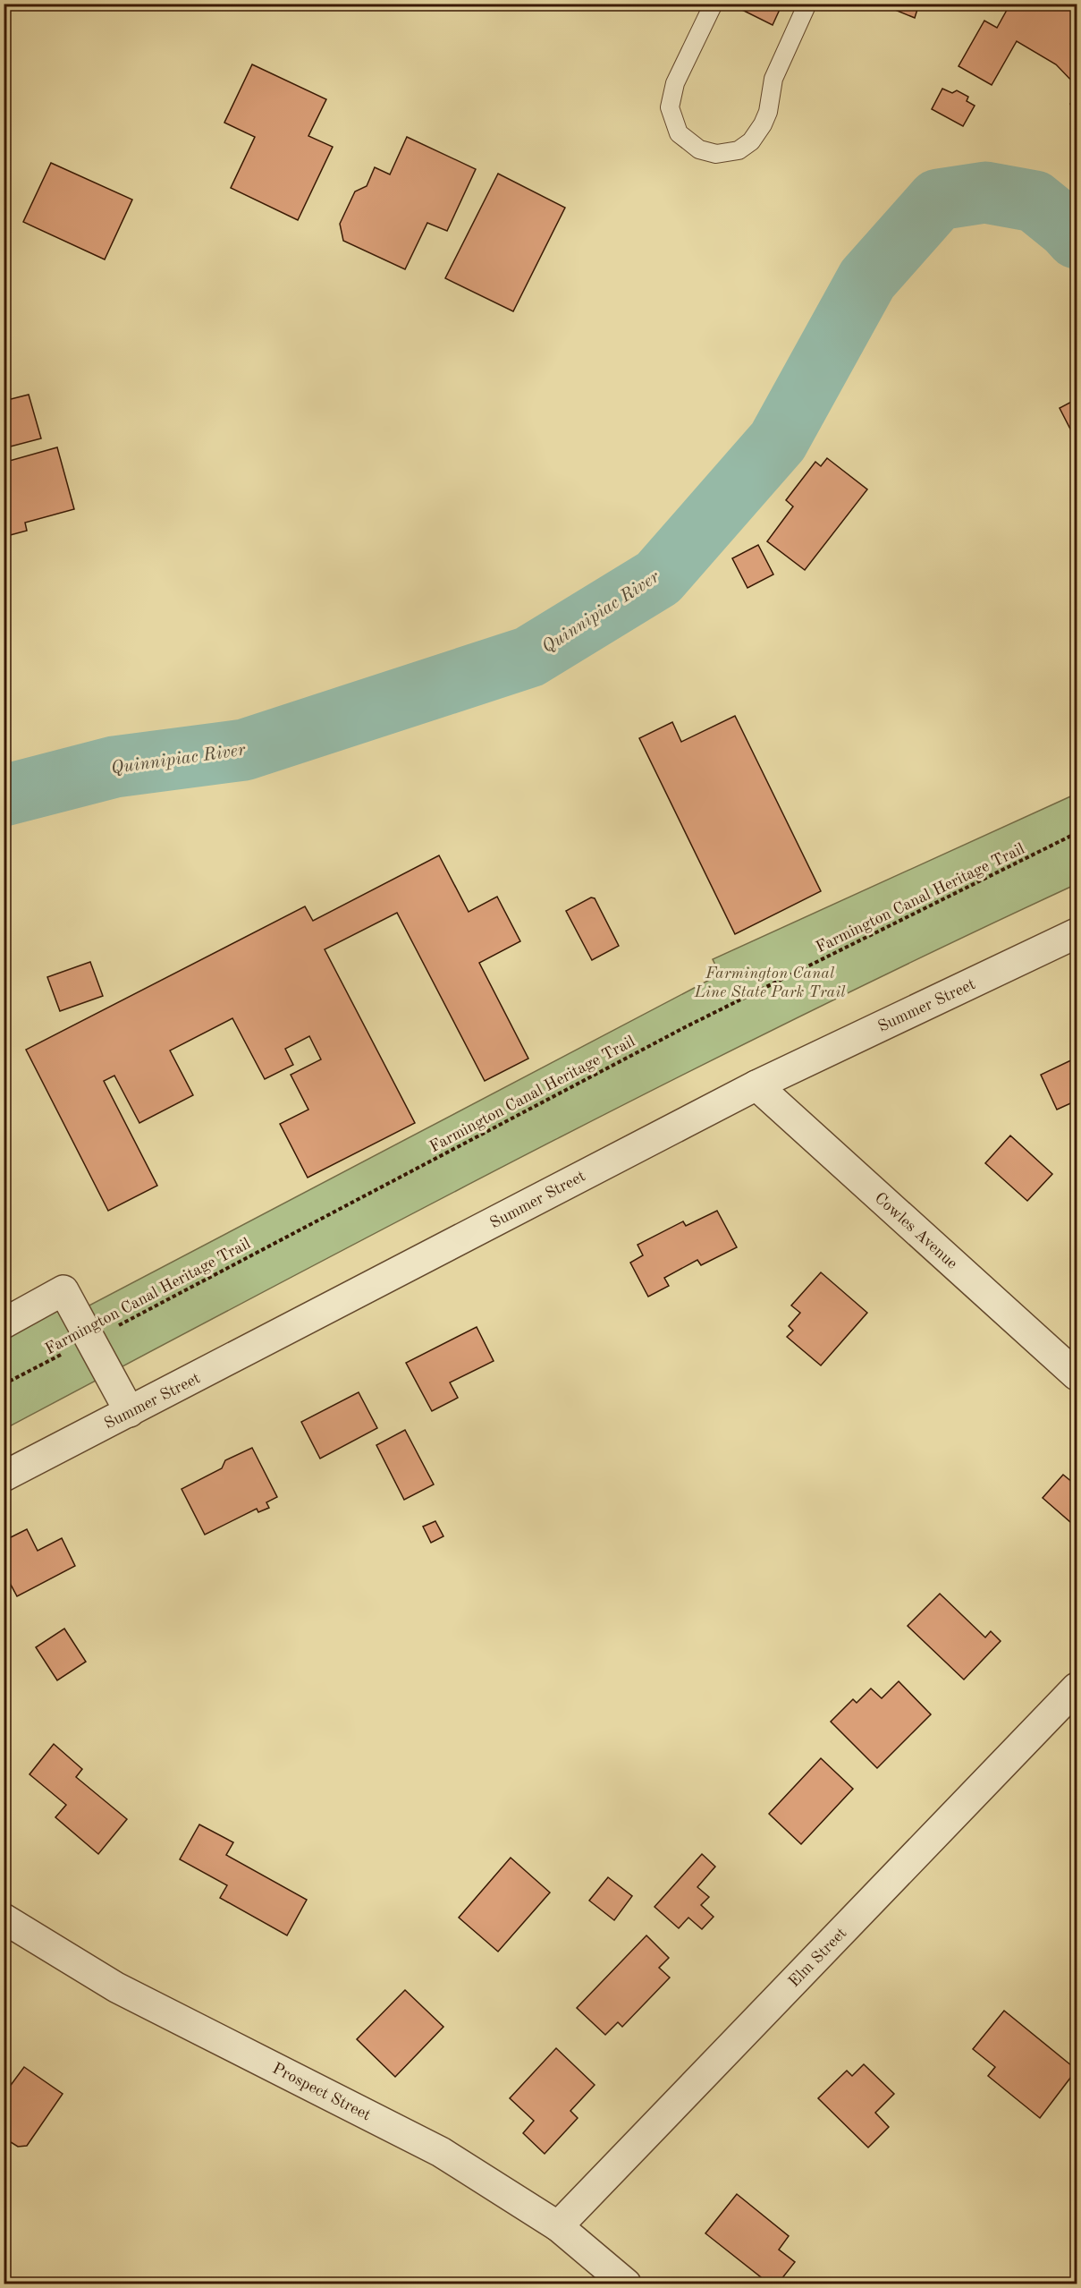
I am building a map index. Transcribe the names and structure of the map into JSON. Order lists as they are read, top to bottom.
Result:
{
  "streets": {
    "street": [
      "Summer Street",
      "Cowles Avenue",
      "Elm Street",
      "Prospect Street"
    ],
    "path": ["Farmington Canal Heritage Trail"]
  },
  "crossings": [
    ["Summer Street", "Cowles Avenue"],
    ["Elm Street", "Prospect Street"]
  ],
  "water": ["Quinnipiac River"],
  "parks": ["Farmington Canal Line State Park Trail"]
}
